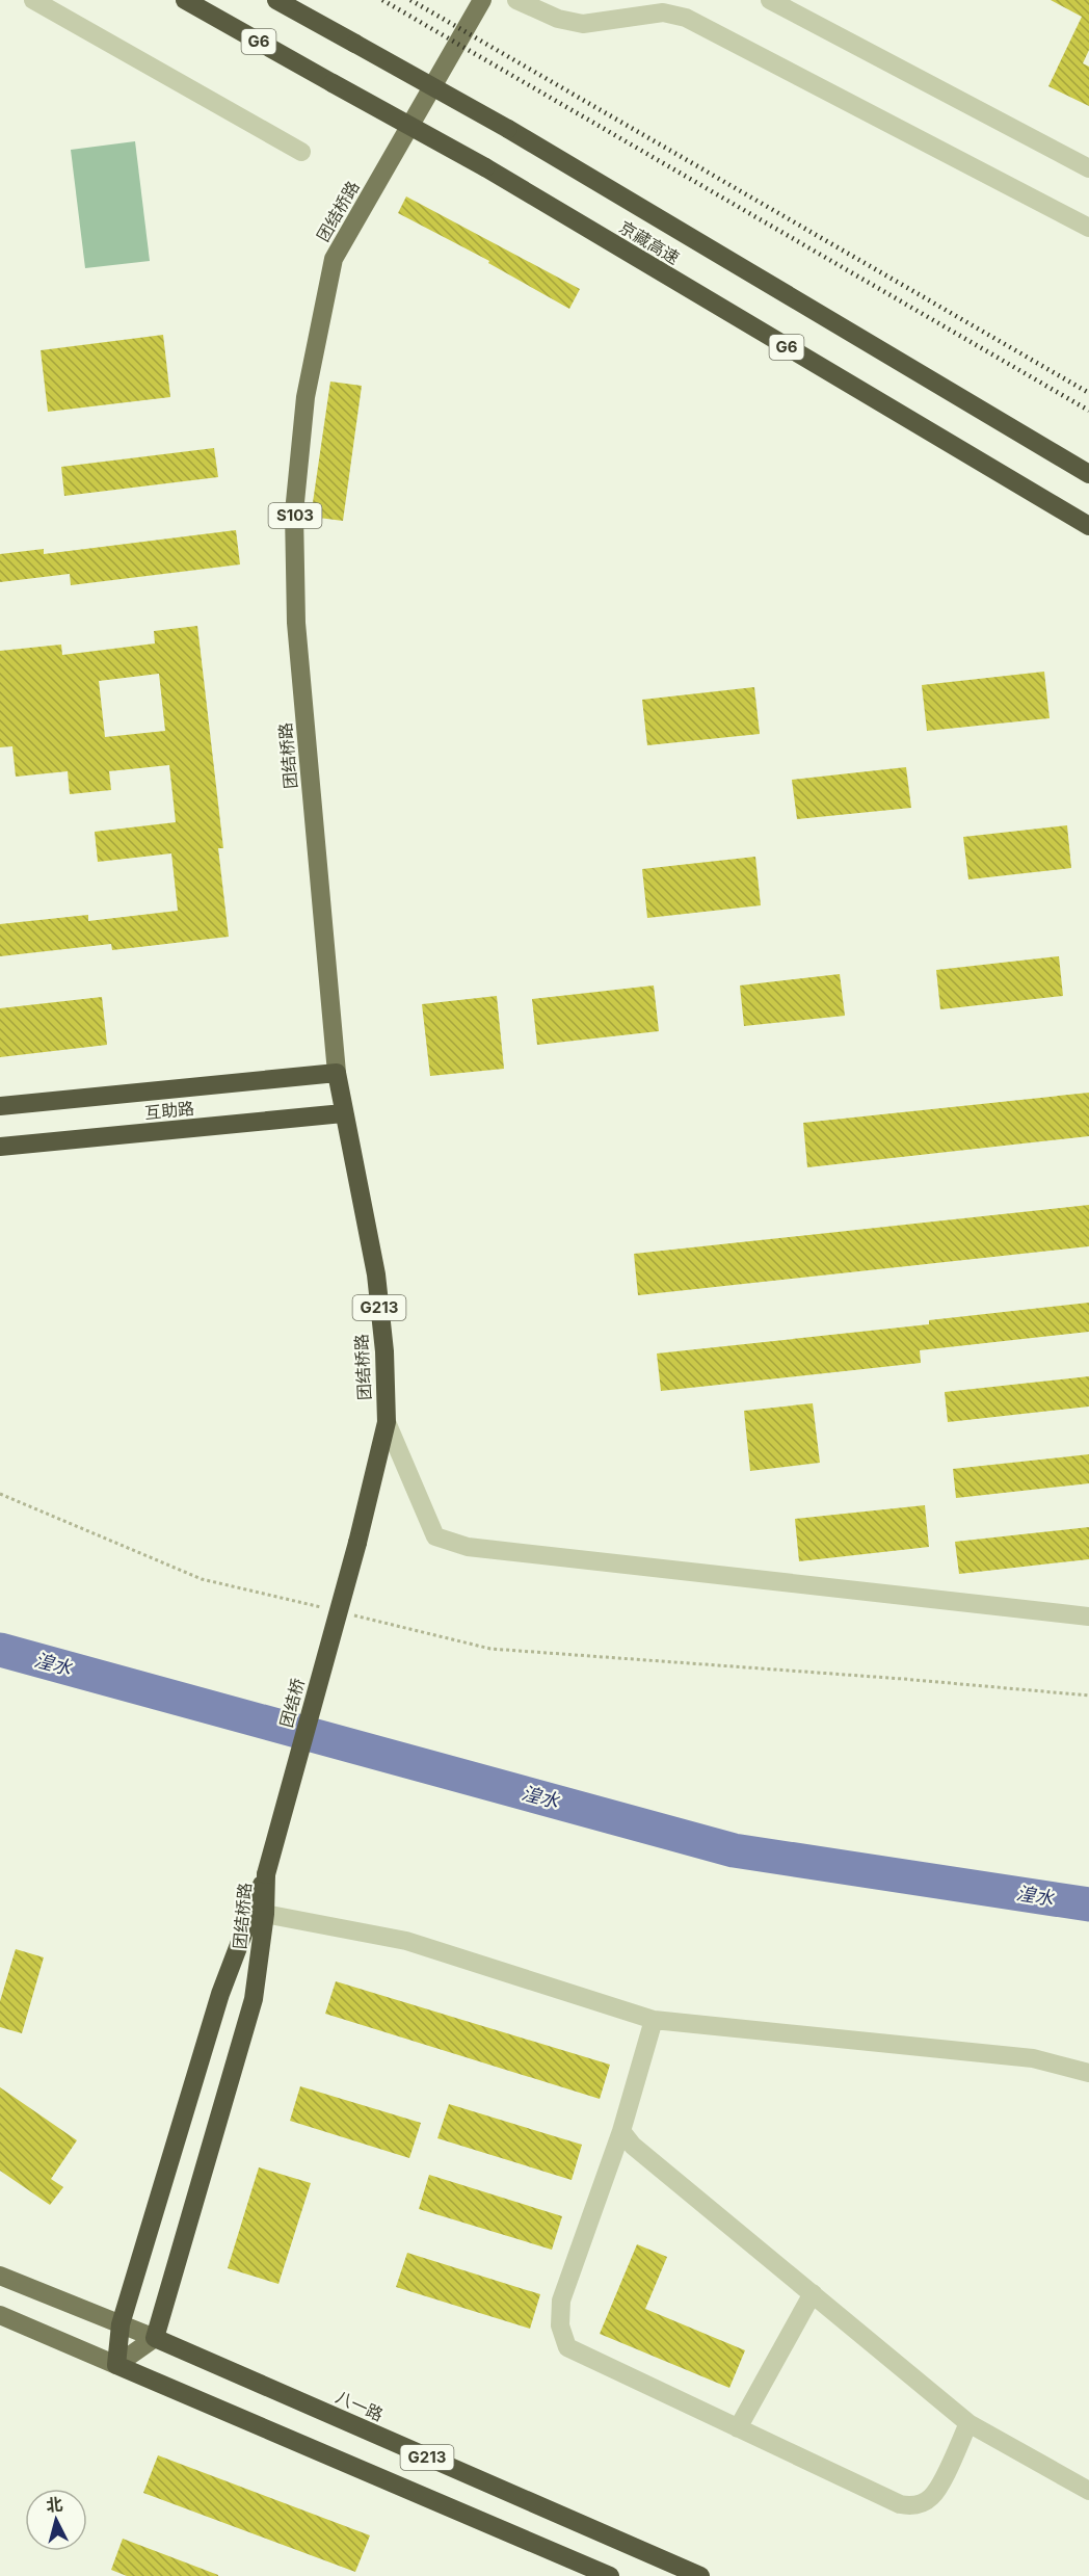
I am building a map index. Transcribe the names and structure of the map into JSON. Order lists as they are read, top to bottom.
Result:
{
  "streets": {
    "highway": [
      "G6",
      "团结桥路",
      "京藏高速",
      "互助路",
      "G213",
      "团结桥",
      "八一路"
    ],
    "main road": ["S103"]
  },
  "crossings": [
    ["团结桥路", "互助路"],
    ["团结桥路", "G213"],
    ["团结桥路", "团结桥"],
    ["团结桥路", "八一路"]
  ],
  "water": ["湟水"],
  "north": "top"
}
